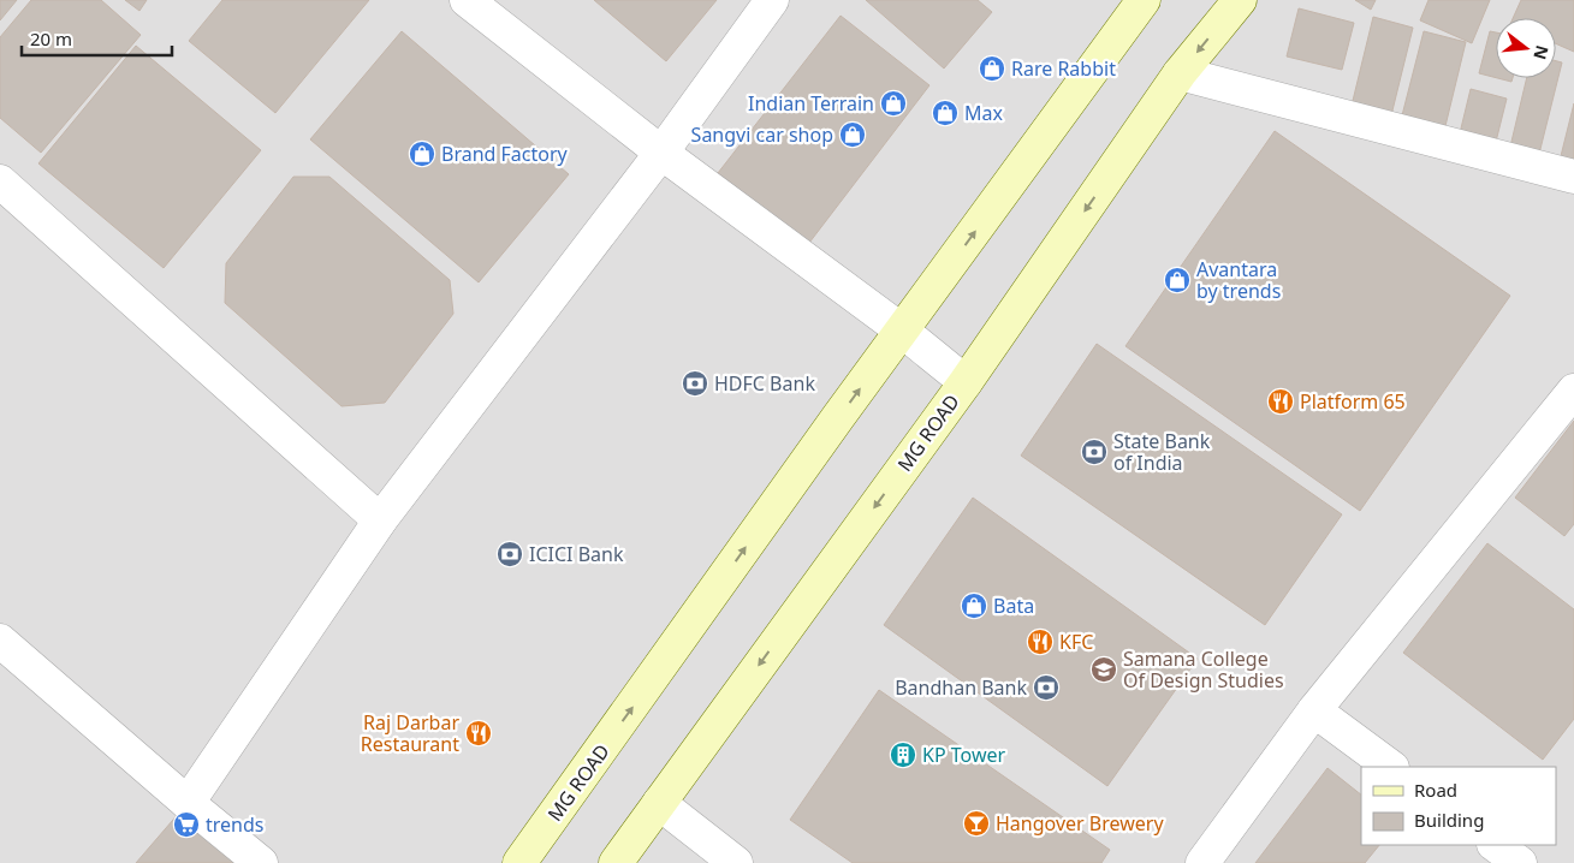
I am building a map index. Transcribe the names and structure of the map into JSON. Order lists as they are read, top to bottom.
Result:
{
  "streets": {
    "main road": ["MG ROAD"]
  },
  "places": {
    "shop": [
      "Rare Rabbit",
      "Indian Terrain",
      "Max",
      "Sangvi car shop",
      "Brand Factory",
      "Avantara by trends",
      "Bata"
    ],
    "bank": [
      "HDFC Bank",
      "State Bank of India",
      "ICICI Bank",
      "Bandhan Bank"
    ],
    "restaurant": ["Platform 65", "KFC", "Raj Darbar Restaurant"],
    "school or university": ["Samana College Of Design Studies"],
    "building": ["KP Tower"],
    "bar": ["Hangover Brewery"],
    "supermarket": ["trends"]
  },
  "legend": ["Road", "Building"],
  "scale_bar": "20 m",
  "north": "right"
}
